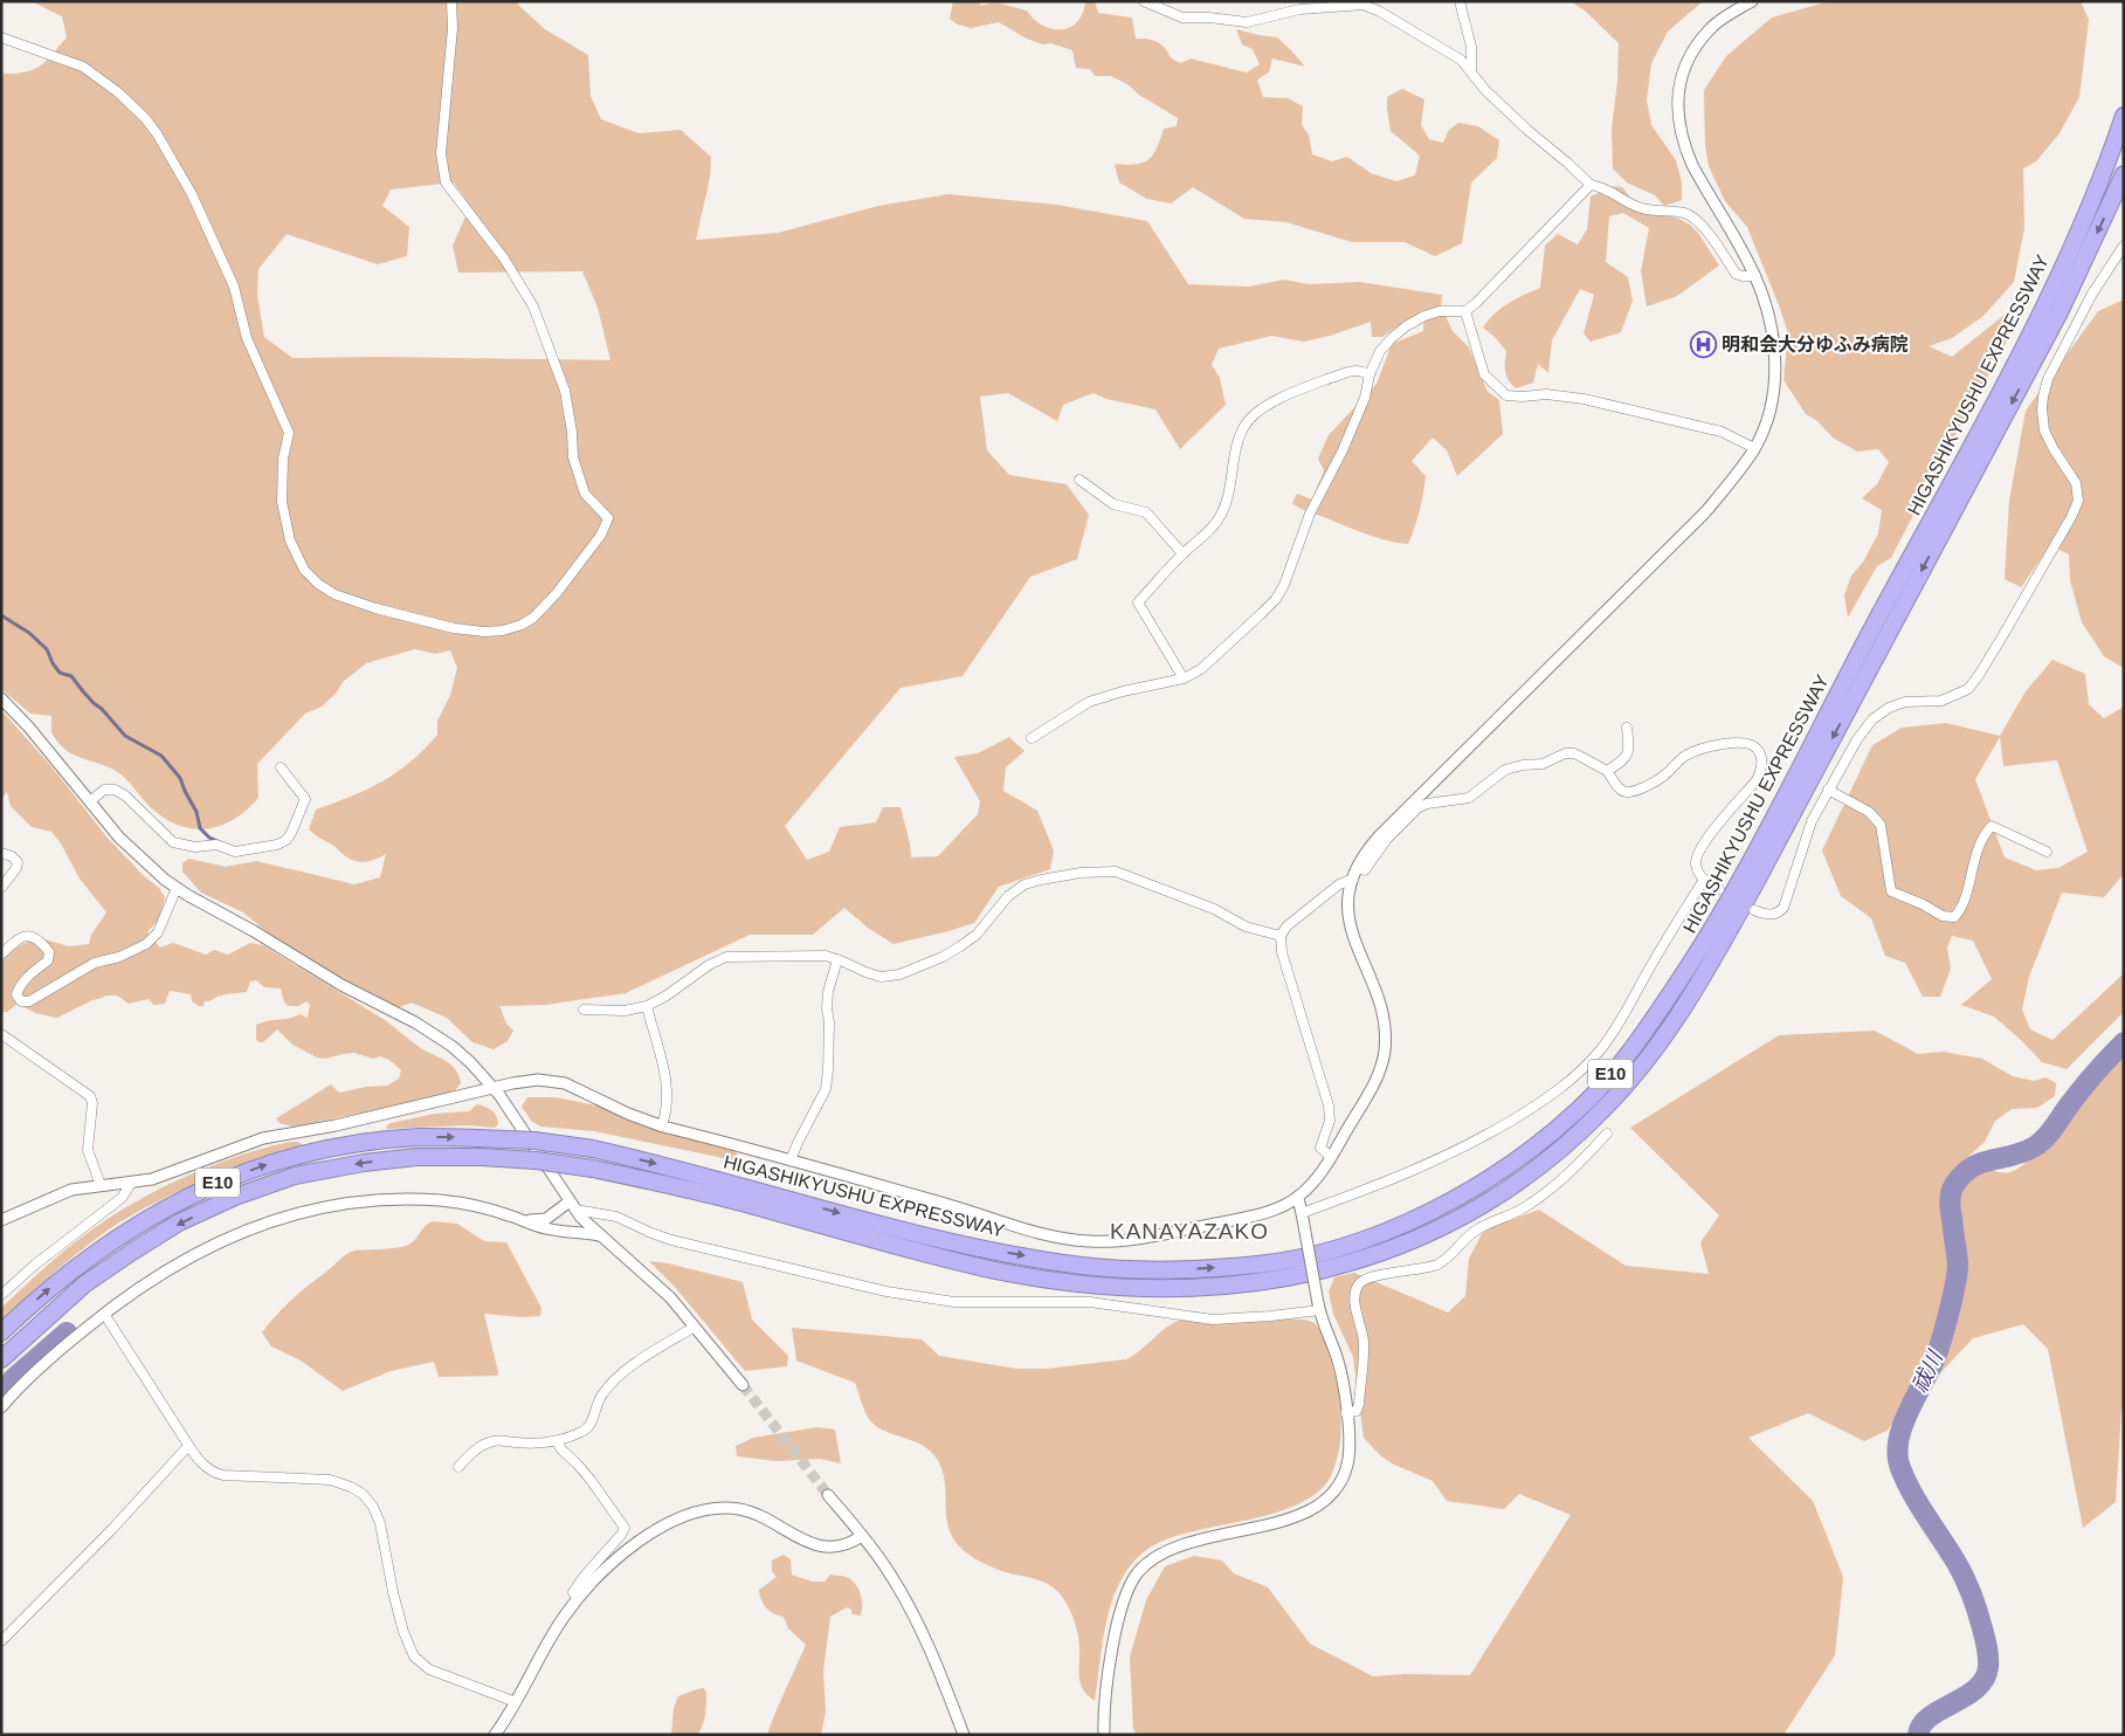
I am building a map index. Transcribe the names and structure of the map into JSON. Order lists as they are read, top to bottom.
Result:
{
  "streets": {
    "highway": ["HIGASHIKYUSHU EXPRESSWAY", "E10"]
  },
  "districts": ["KANAYAZAKO"],
  "water": ["祓川"],
  "places": {
    "hospital": ["明和会大分ゆふみ病院"]
  }
}
